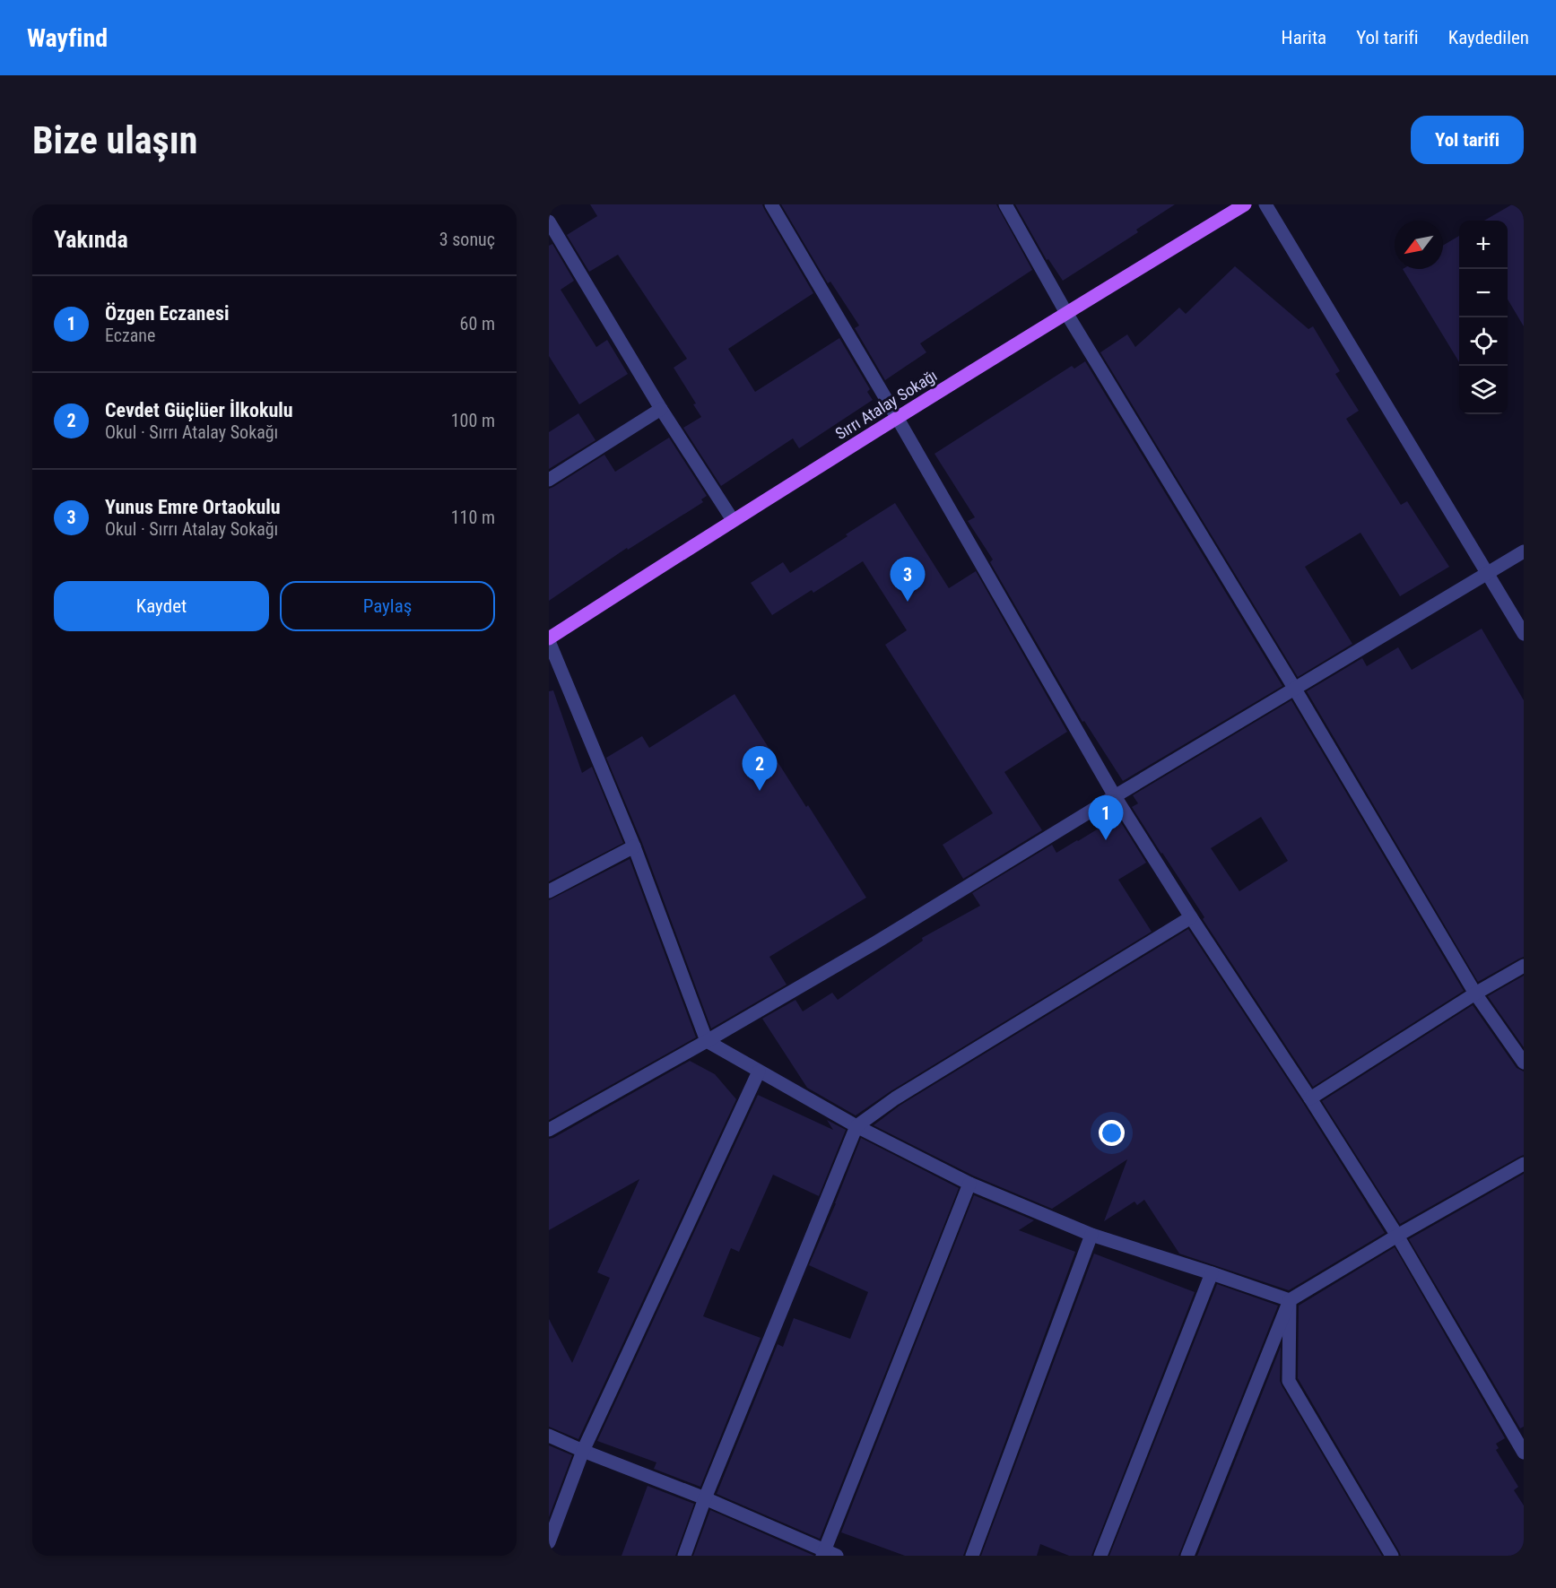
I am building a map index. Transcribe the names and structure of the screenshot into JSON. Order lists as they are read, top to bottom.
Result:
{
  "streets": {
    "main road": ["Sırrı Atalay Sokağı"]
  },
  "north": "bottom left",
  "page": {
    "header": "Wayfind",
    "nav": ["Harita", "Yol tarifi", "Kaydedilen"],
    "buttons": [
      "Yol tarifi",
      ["Kaydet", "Paylaş"]
    ],
    "title": "Bize ulaşın",
    "heading": ["Yakında", "3 sonuç"],
    "map_buttons": ["+", "−"],
    "list": [
      {
        "mark": "1",
        "name": "Özgen Eczanesi",
        "note": "Eczane",
        "value": "60 m"
      },
      {
        "mark": "2",
        "name": "Cevdet Güçlüer İlkokulu",
        "note": "Okul · Sırrı Atalay Sokağı",
        "value": "100 m"
      },
      {
        "mark": "3",
        "name": "Yunus Emre Ortaokulu",
        "note": "Okul · Sırrı Atalay Sokağı",
        "value": "110 m"
      }
    ],
    "pins": ["3", "2", "1"]
  }
}
